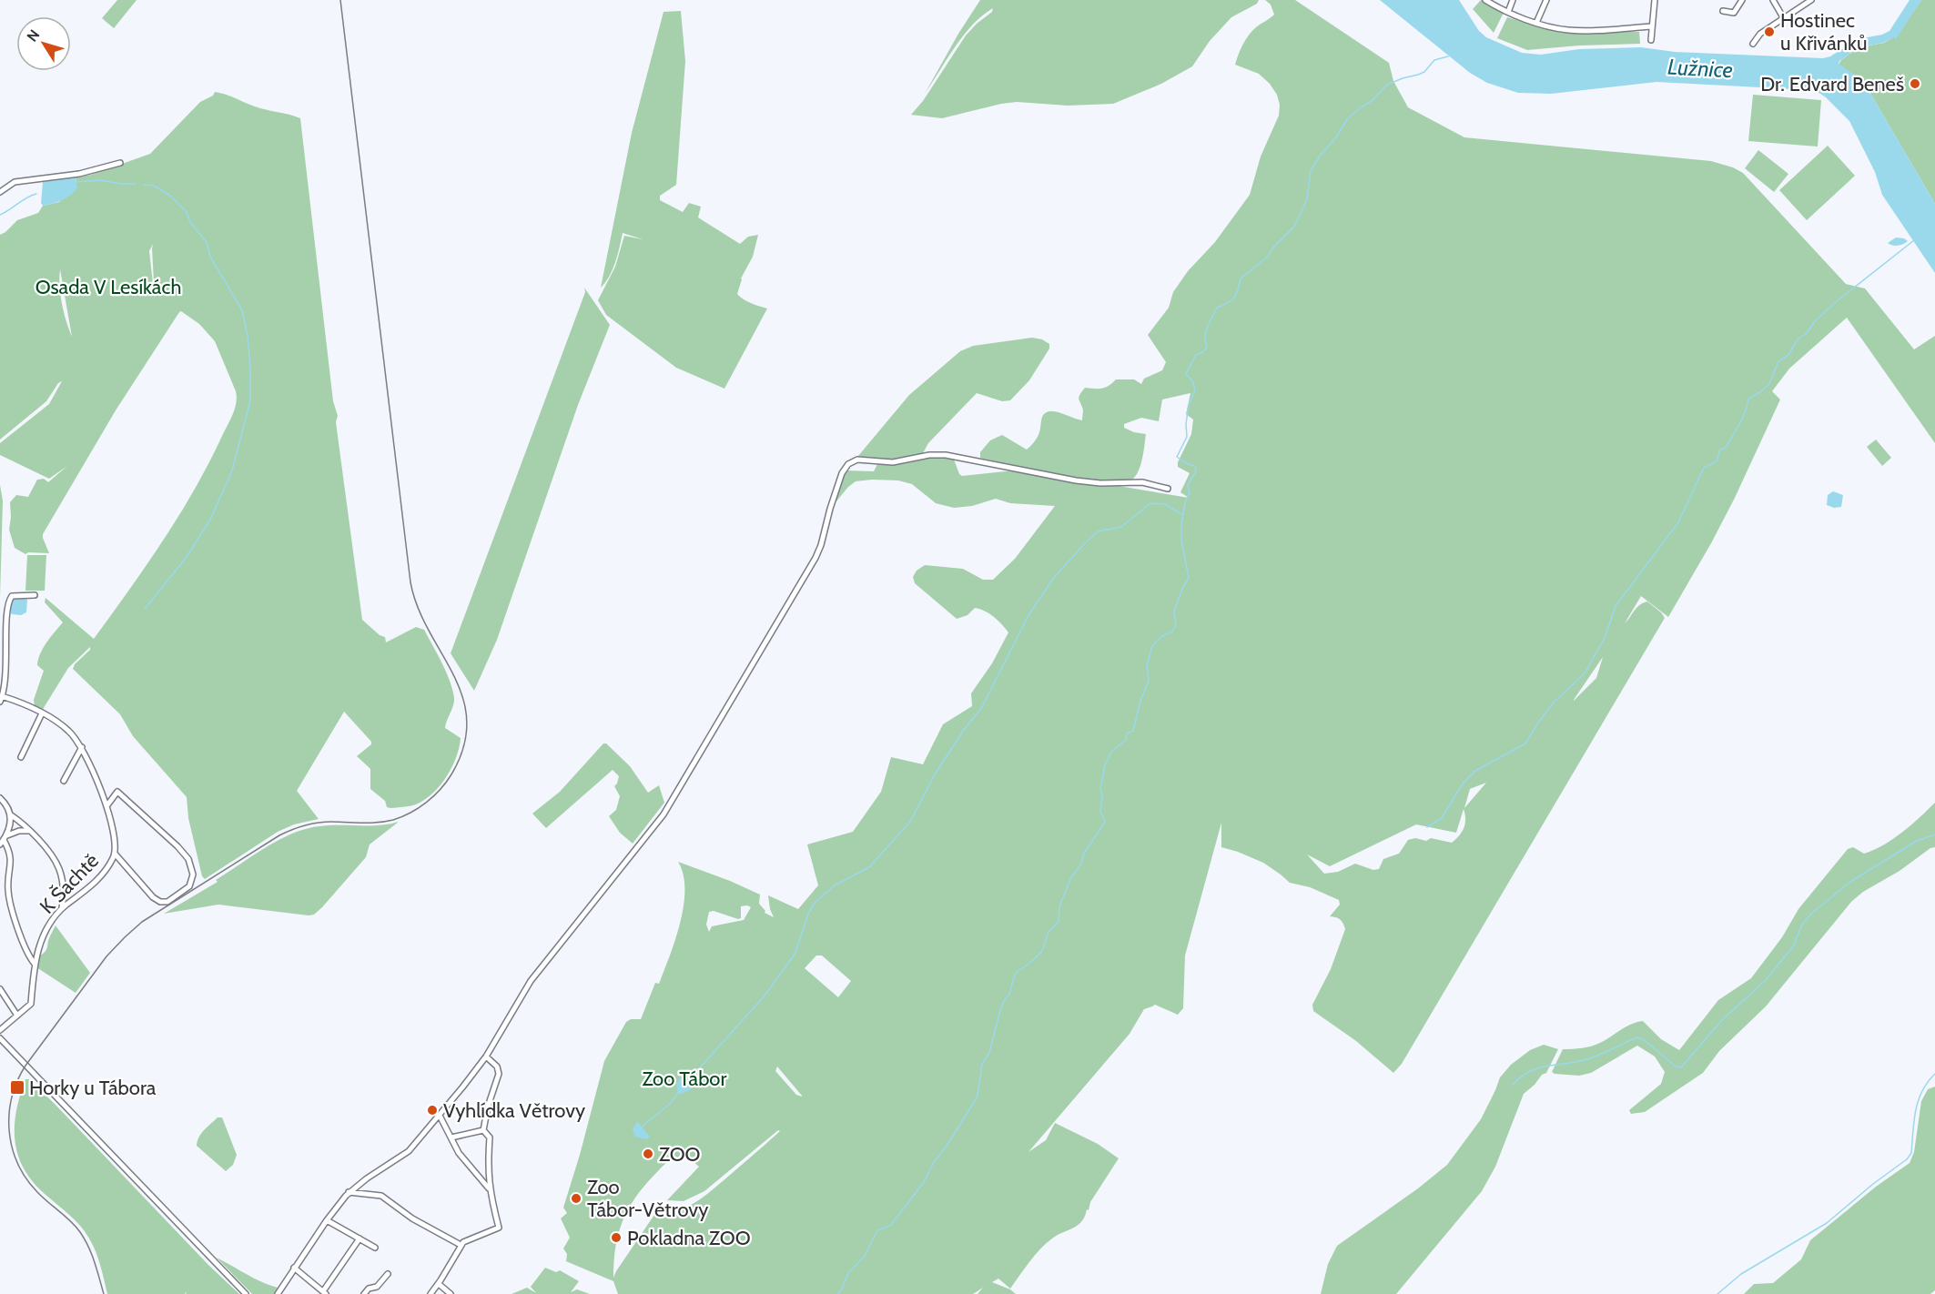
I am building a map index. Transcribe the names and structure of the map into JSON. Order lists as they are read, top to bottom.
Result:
{
  "streets": {
    "street": ["K Šachtě"]
  },
  "water": ["Lužnice"],
  "parks": ["Osada V Lesíkách", "Zoo Tábor"],
  "places": {
    "other": [
      "Hostinec u Křivánků",
      "Dr. Edvard Beneš",
      "Vyhlídka Větrovy",
      "ZOO",
      "Zoo Tábor-Větrovy",
      "Pokladna ZOO"
    ],
    "transit": ["Horky u Tábora"]
  },
  "north": "top left"
}
